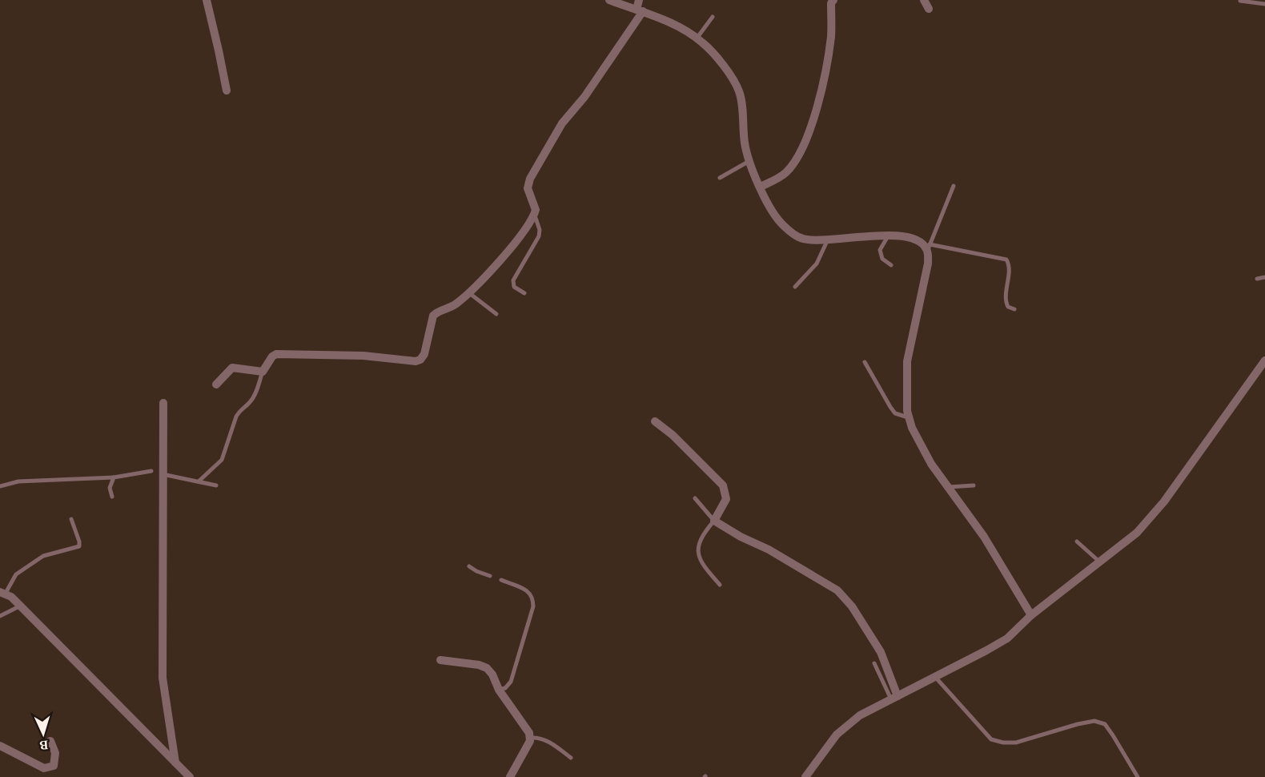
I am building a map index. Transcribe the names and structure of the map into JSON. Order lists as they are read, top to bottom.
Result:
{
  "north": "bottom"
}
